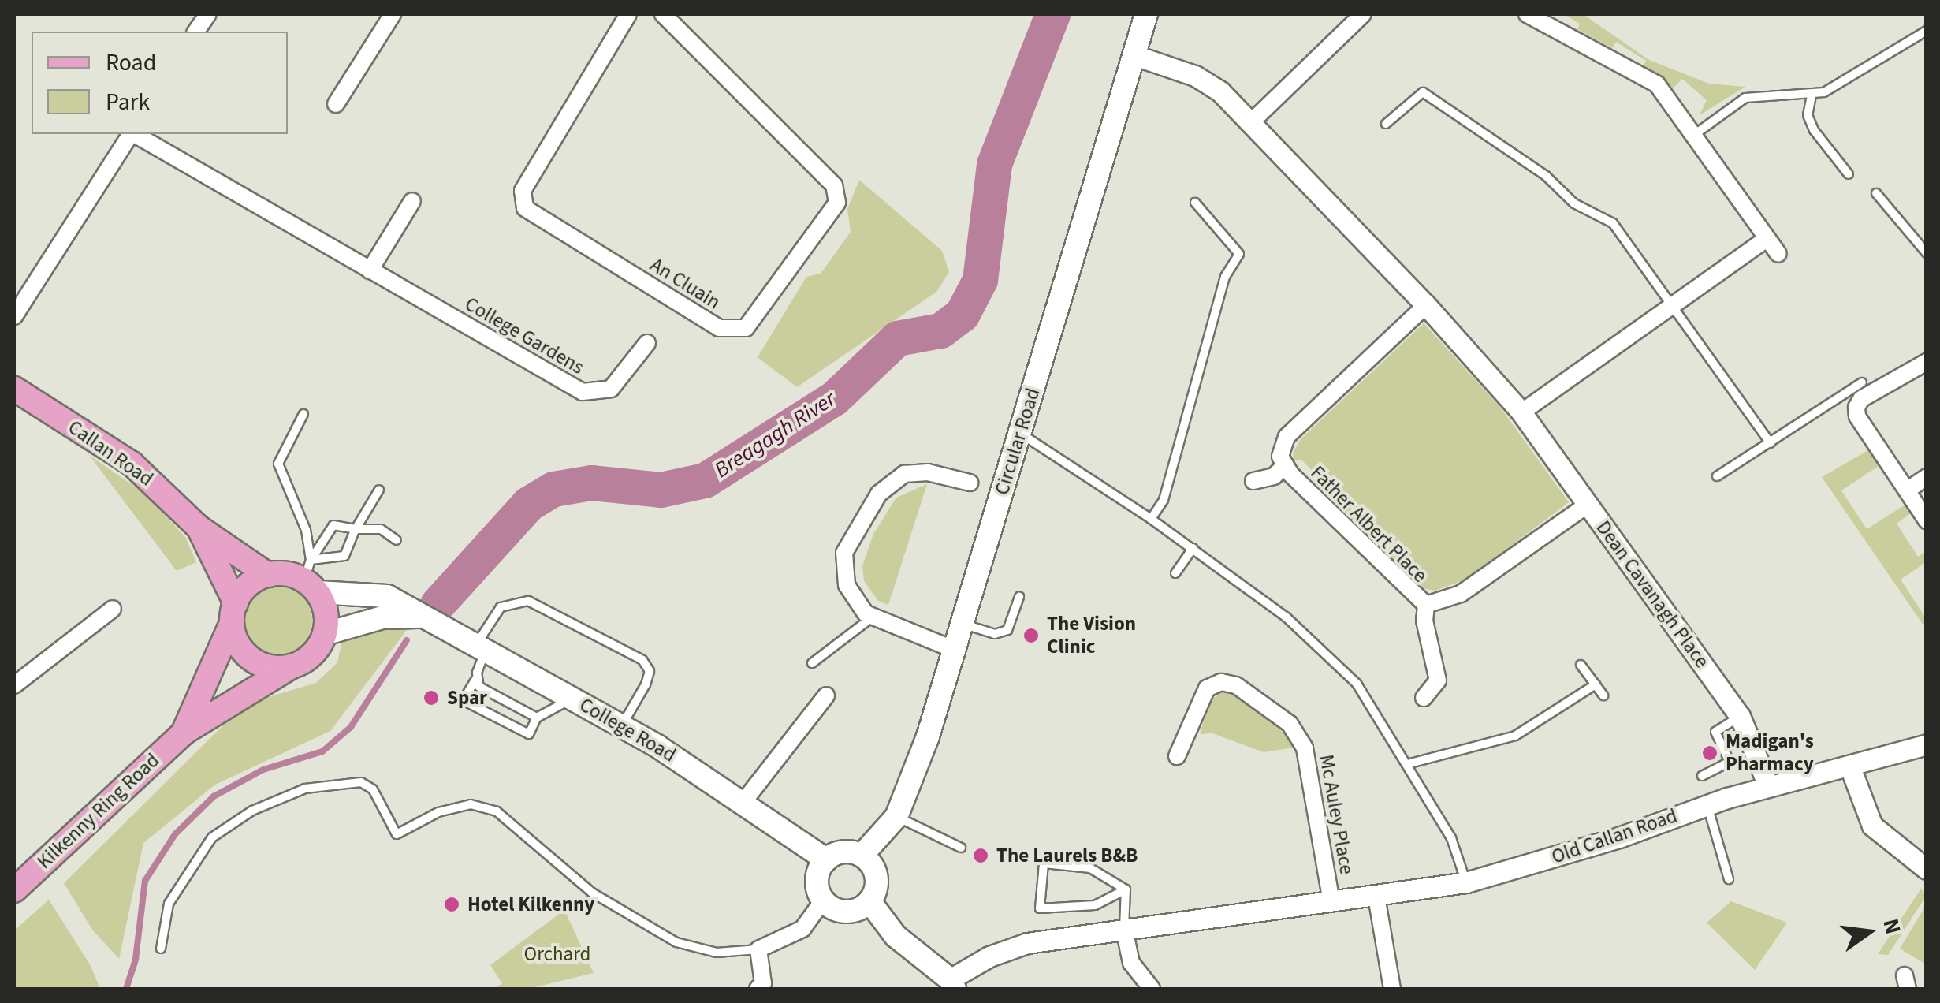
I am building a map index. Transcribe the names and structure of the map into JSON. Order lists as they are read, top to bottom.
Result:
{
  "streets": {
    "main road": [
      "Circular Road",
      "Callan Road",
      "College Road",
      "Kilkenny Ring Road"
    ],
    "street": [
      "An Cluain",
      "College Gardens",
      "Father Albert Place",
      "Dean Cavanagh Place",
      "Mc Auley Place",
      "Old Callan Road"
    ]
  },
  "crossings": [
    ["Circular Road", "Dean Cavanagh Place"],
    ["Circular Road", "College Road"],
    ["Callan Road", "College Road"],
    ["Callan Road", "Kilkenny Ring Road"],
    ["Father Albert Place", "Dean Cavanagh Place"],
    ["Dean Cavanagh Place", "Old Callan Road"],
    ["College Road", "Kilkenny Ring Road"],
    ["Mc Auley Place", "Old Callan Road"]
  ],
  "water": ["Breagagh River"],
  "parks": ["Orchard"],
  "places": [
    "The Vision Clinic",
    "Spar",
    "Madigan's Pharmacy",
    "The Laurels B&B",
    "Hotel Kilkenny"
  ],
  "legend": ["Road", "Park"],
  "north": "right"
}
